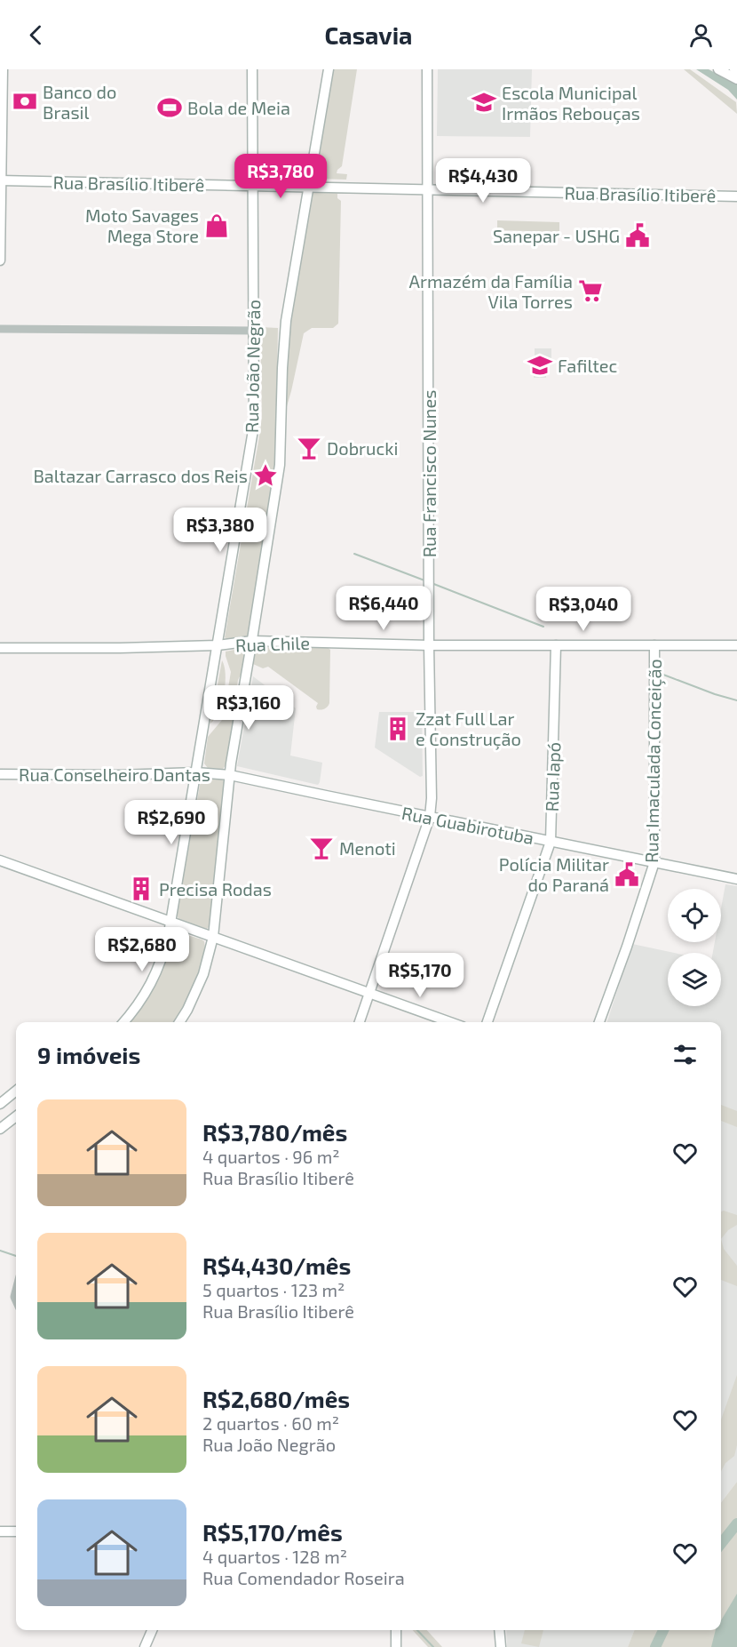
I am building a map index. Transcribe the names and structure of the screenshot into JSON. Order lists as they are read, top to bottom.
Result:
{
  "streets": {
    "main road": [
      "Rua Brasílio Itiberê",
      "Rua João Negrão",
      "Rua Francisco Nunes",
      "Rua Chile",
      "Rua Imaculada Conceição",
      "Rua Conselheiro Dantas",
      "Rua Iapó",
      "Rua Guabirotuba"
    ]
  },
  "crossings": [
    ["Rua Brasílio Itiberê", "Rua João Negrão"],
    ["Rua Brasílio Itiberê", "Rua Francisco Nunes"],
    ["Rua João Negrão", "Rua Chile"],
    ["Rua João Negrão", "Rua Conselheiro Dantas"],
    ["Rua Francisco Nunes", "Rua Chile"],
    ["Rua Francisco Nunes", "Rua Guabirotuba"],
    ["Rua Chile", "Rua Imaculada Conceição"],
    ["Rua Chile", "Rua Iapó"],
    ["Rua Imaculada Conceição", "Rua Guabirotuba"],
    ["Rua Conselheiro Dantas", "Rua Guabirotuba"],
    ["Rua Iapó", "Rua Guabirotuba"]
  ],
  "places": {
    "bank": ["Banco do Brasil"],
    "school or university": ["Escola Municipal Irmãos Rebouças", "Fafiltec"],
    "sports": ["Bola de Meia"],
    "shop": ["Moto Savages Mega Store"],
    "public building": ["Sanepar - USHG", "Polícia Militar do Paraná"],
    "supermarket": ["Armazém da Família Vila Torres"],
    "bar": ["Dobrucki", "Menoti"],
    "place": ["Baltazar Carrasco dos Reis"],
    "building": ["Zzat Full Lar e Construção", "Precisa Rodas"]
  },
  "page": {
    "header": "Casavia",
    "price": [
      "R$3,780",
      "R$4,430",
      "R$3,380",
      "R$6,440",
      "R$3,040",
      "R$3,160",
      "R$2,690",
      "R$2,680",
      "R$5,170"
    ],
    "heading": "9 imóveis",
    "list": [
      {
        "name": "R$3,780/mês",
        "note": "4 quartos · 96 m² · Rua Brasílio Itiberê"
      },
      {
        "name": "R$4,430/mês",
        "note": "5 quartos · 123 m² · Rua Brasílio Itiberê"
      },
      {
        "name": "R$2,680/mês",
        "note": "2 quartos · 60 m² · Rua João Negrão"
      },
      {
        "name": "R$5,170/mês",
        "note": "4 quartos · 128 m² · Rua Comendador Roseira"
      }
    ]
  }
}
